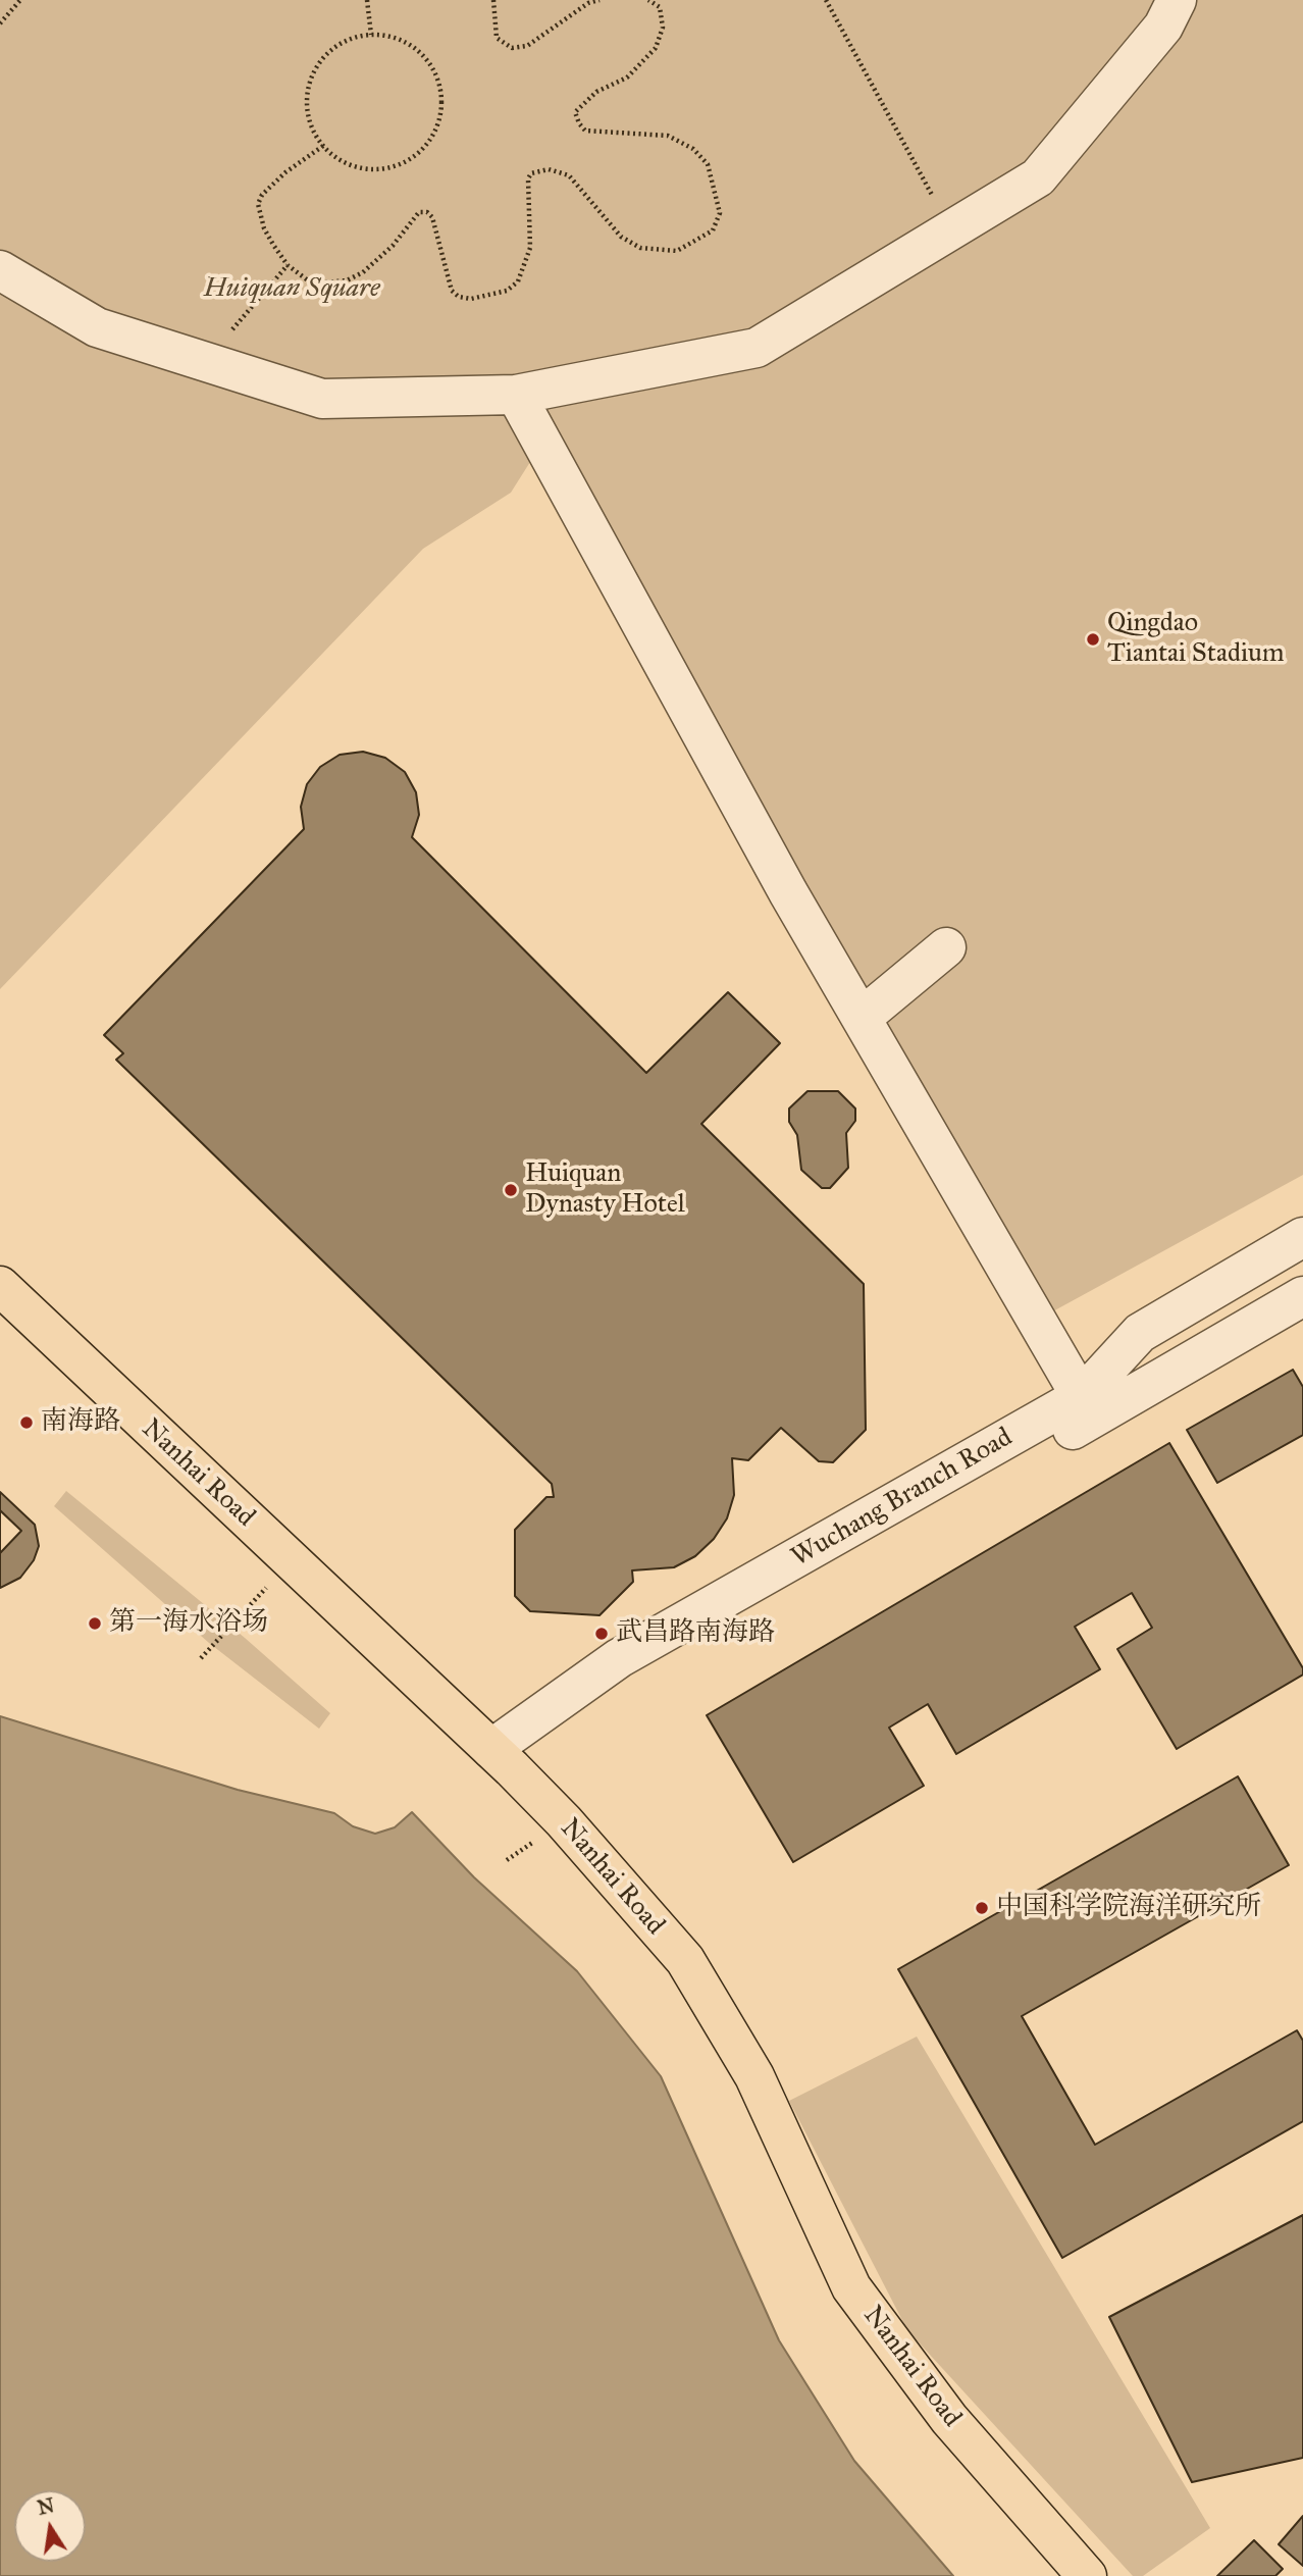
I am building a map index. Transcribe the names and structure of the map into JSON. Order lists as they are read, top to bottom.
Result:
{
  "streets": {
    "main road": ["Nanhai Road"],
    "street": ["Wuchang Branch Road"]
  },
  "crossings": [
    ["Nanhai Road", "Wuchang Branch Road"]
  ],
  "parks": ["Huiquan Square"],
  "places": [
    "Qingdao Tiantai Stadium",
    "Huiquan Dynasty Hotel",
    "南海路",
    "第一海水浴场",
    "武昌路南海路",
    "中国科学院海洋研究所"
  ],
  "north": "top"
}
